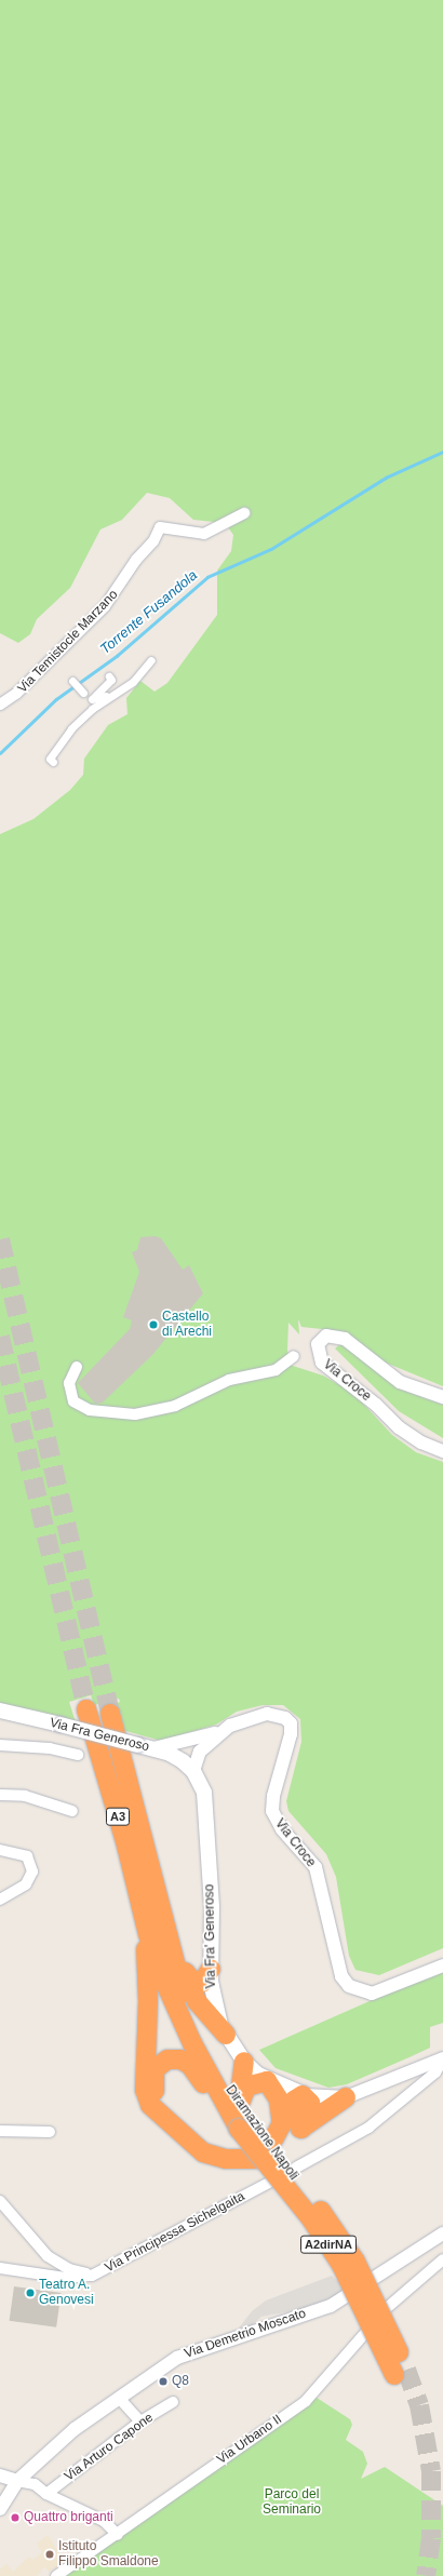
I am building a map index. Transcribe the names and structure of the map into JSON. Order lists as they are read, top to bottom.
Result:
{
  "streets": {
    "highway": ["A3", "Diramazione Napoli", "A2dirNA"],
    "main road": ["Via Fra Generoso", "Via Fra' Generoso"],
    "street": [
      "Via Temistocle Marzano",
      "Via Croce",
      "Via Principessa Sichelgaita",
      "Via Demetrio Moscato",
      "Via Urbano II",
      "Via Arturo Capone"
    ]
  },
  "crossings": [
    ["Via Croce", "Via Fra Generoso"],
    ["Via Croce", "Via Fra' Generoso"],
    ["Via Fra Generoso", "Via Fra' Generoso"],
    ["A3", "Diramazione Napoli"]
  ],
  "water": ["Torrente Fusandola"],
  "parks": ["Parco del Seminario"],
  "places": [
    "Castello di Arechi",
    "Teatro A. Genovesi",
    "Q8",
    "Quattro briganti",
    "Istituto Filippo Smaldone"
  ]
}
